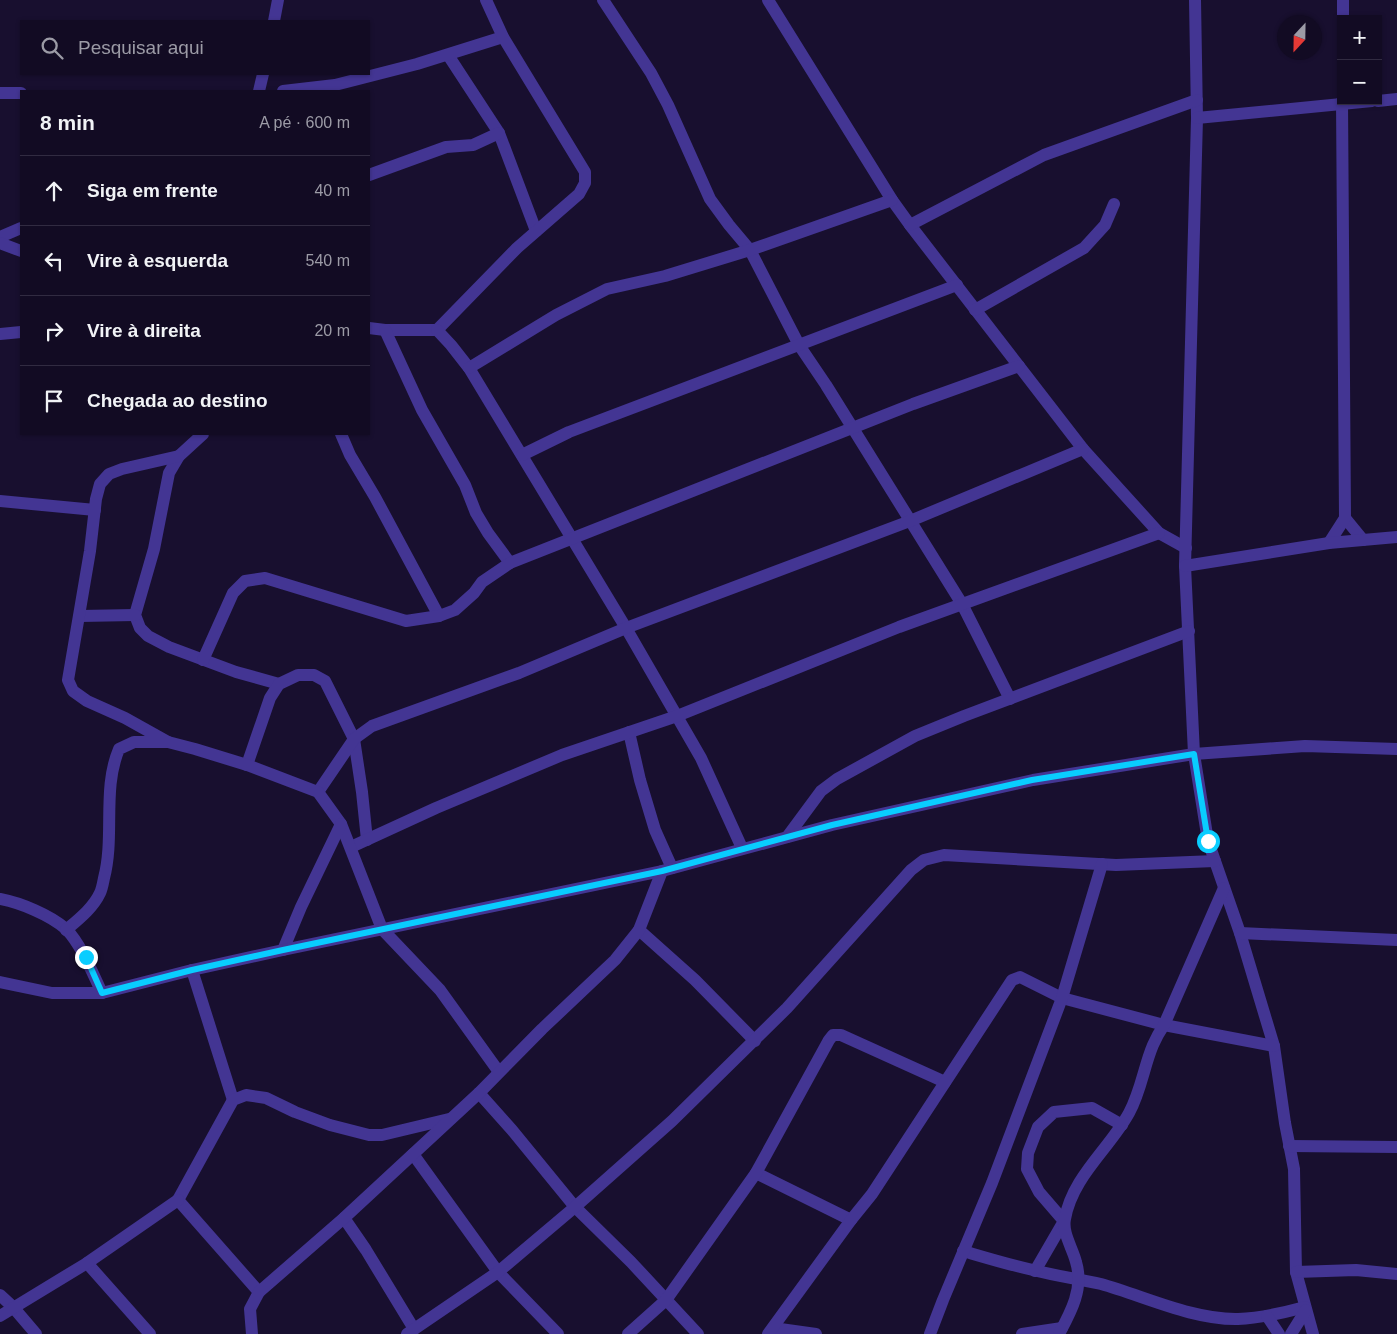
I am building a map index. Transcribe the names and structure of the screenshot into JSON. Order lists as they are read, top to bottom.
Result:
{
  "north": "bottom",
  "page": {
    "map_buttons": ["+", "−"],
    "search": "Pesquisar aqui",
    "heading": ["8 min", "A pé · 600 m"],
    "list": [
      ["Siga em frente", "40 m"],
      ["Vire à esquerda", "540 m"],
      ["Vire à direita", "20 m"],
      "Chegada ao destino"
    ]
  }
}
